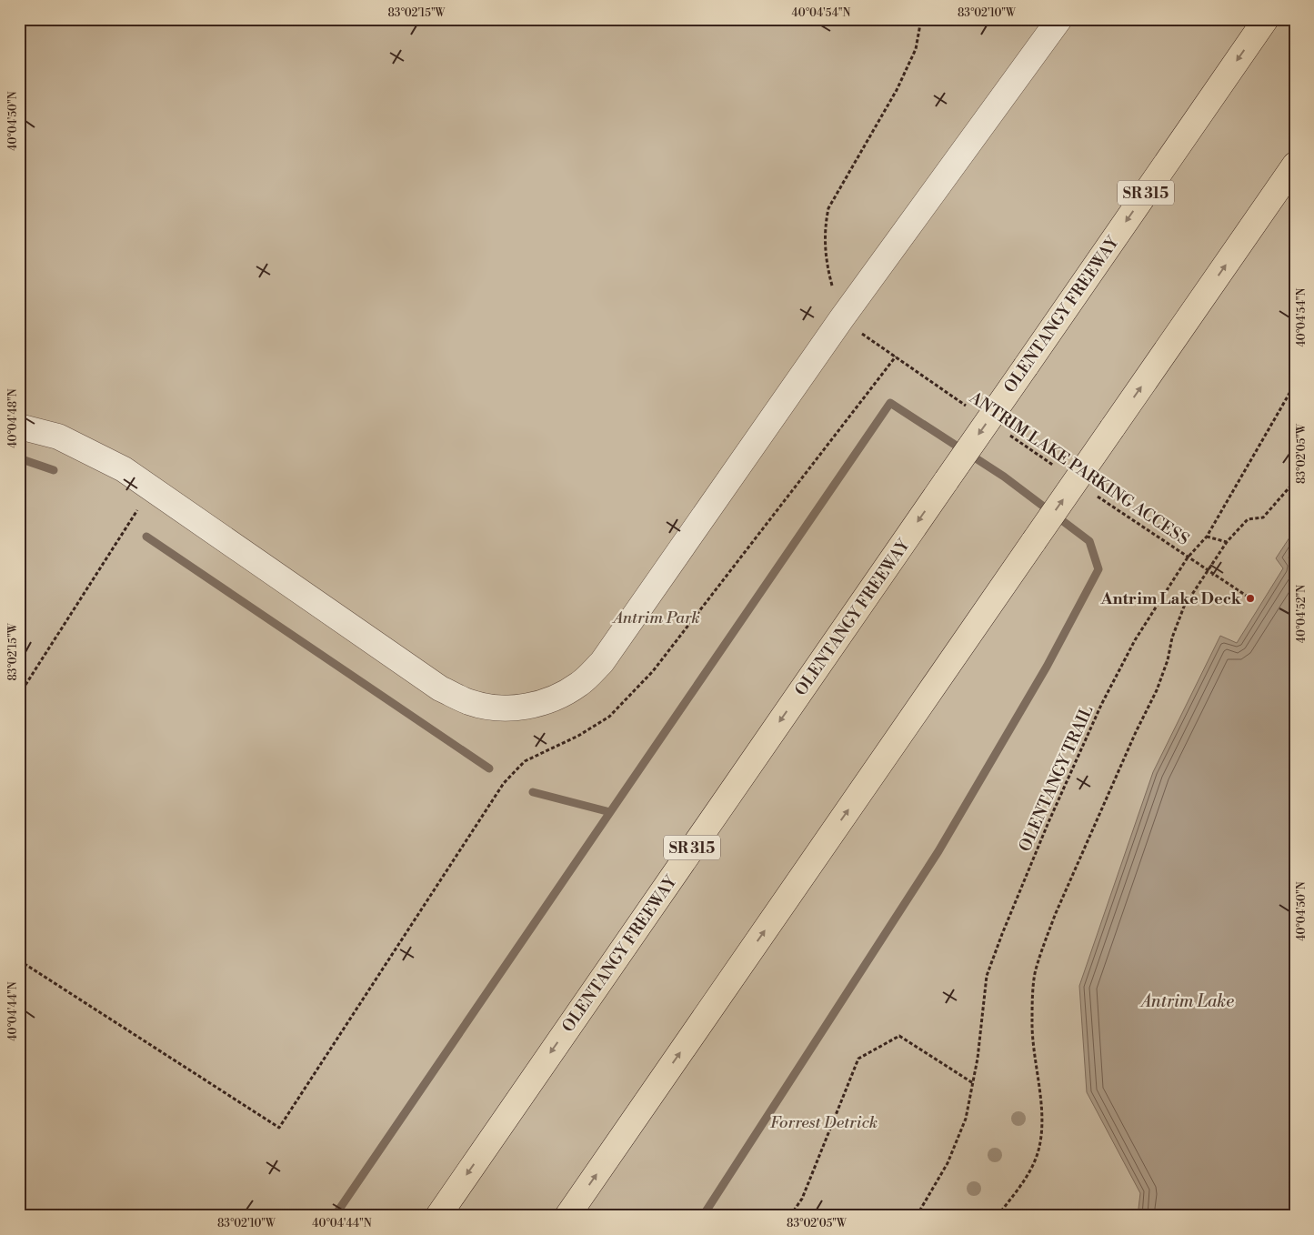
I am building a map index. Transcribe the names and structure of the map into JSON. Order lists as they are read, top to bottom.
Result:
{
  "streets": {
    "highway": ["SR 315", "OLENTANGY FREEWAY"],
    "path": ["ANTRIM LAKE PARKING ACCESS", "OLENTANGY TRAIL"]
  },
  "crossings": [
    ["ANTRIM LAKE PARKING ACCESS", "OLENTANGY TRAIL"]
  ],
  "water": ["Antrim Lake"],
  "parks": ["Antrim Park", "Forrest Detrick"],
  "places": ["Antrim Lake Deck"],
  "coordinates": [
    "83°02'15\"W",
    "40°04'54\"N",
    "83°02'10\"W",
    "40°04'50\"N",
    "40°04'48\"N",
    "83°02'05\"W",
    "40°04'52\"N",
    "40°04'44\"N"
  ]
}
